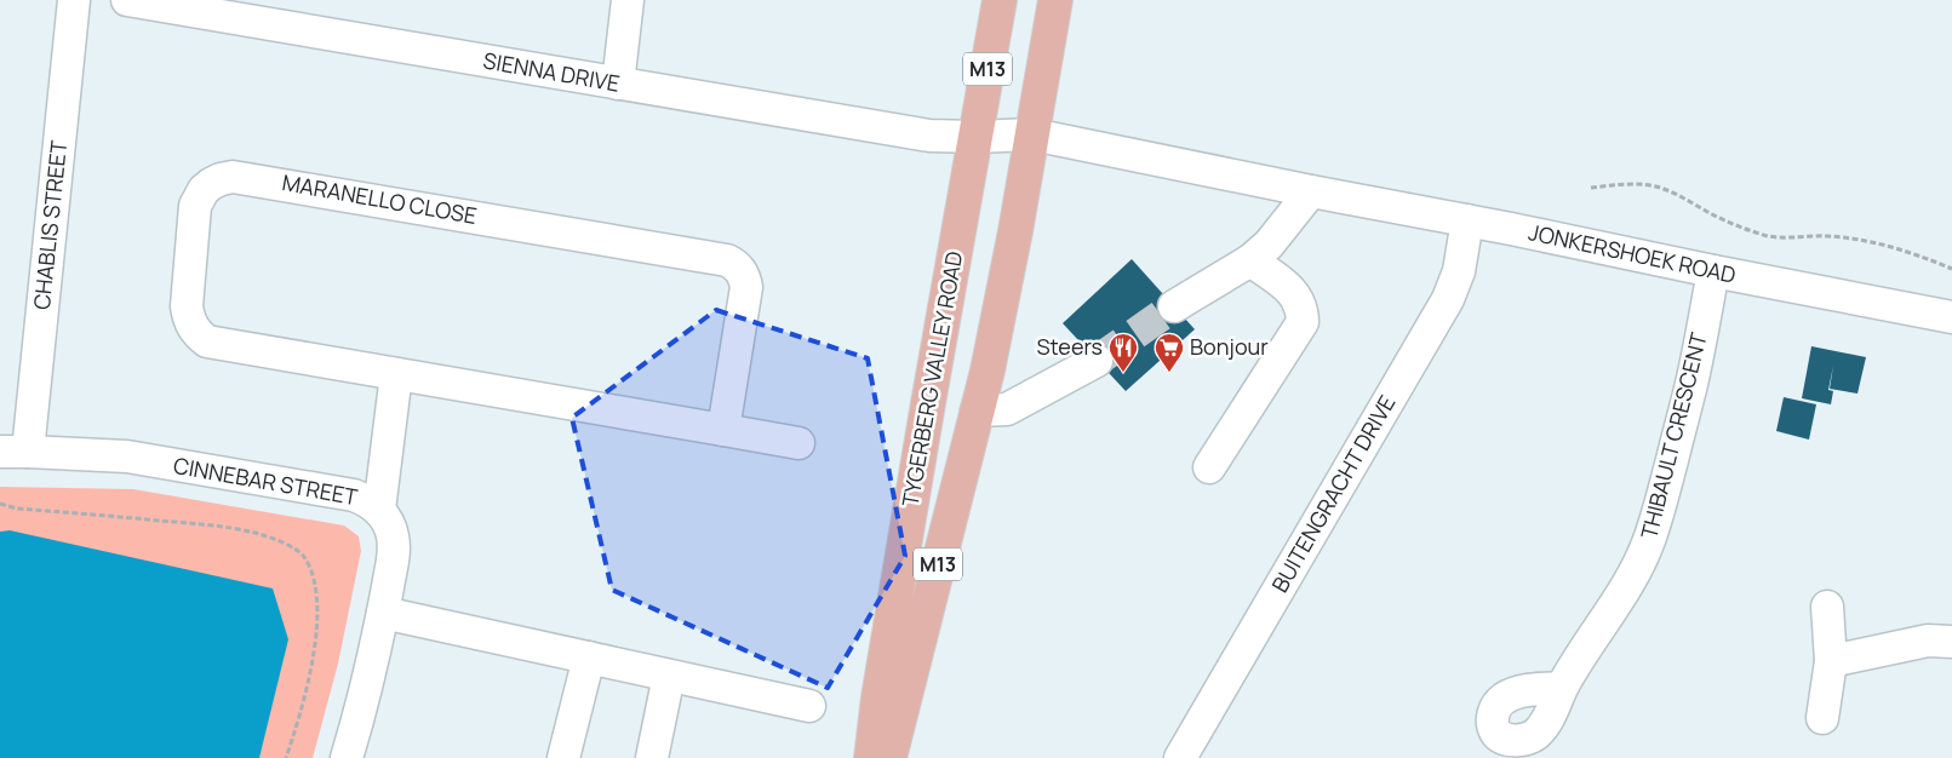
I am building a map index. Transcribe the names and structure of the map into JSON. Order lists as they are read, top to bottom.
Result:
{
  "streets": {
    "main road": ["M13", "TYGERBERG VALLEY ROAD"],
    "street": [
      "SIENNA DRIVE",
      "MARANELLO CLOSE",
      "CHABLIS STREET",
      "JONKERSHOEK ROAD",
      "THIBAULT CRESCENT",
      "CINNEBAR STREET",
      "BUITENGRACHT DRIVE"
    ]
  },
  "crossings": [
    ["SIENNA DRIVE", "TYGERBERG VALLEY ROAD"],
    ["CHABLIS STREET", "CINNEBAR STREET"],
    ["JONKERSHOEK ROAD", "THIBAULT CRESCENT"],
    ["JONKERSHOEK ROAD", "BUITENGRACHT DRIVE"]
  ],
  "places": {
    "restaurant": ["Steers"],
    "supermarket": ["Bonjour"]
  }
}
